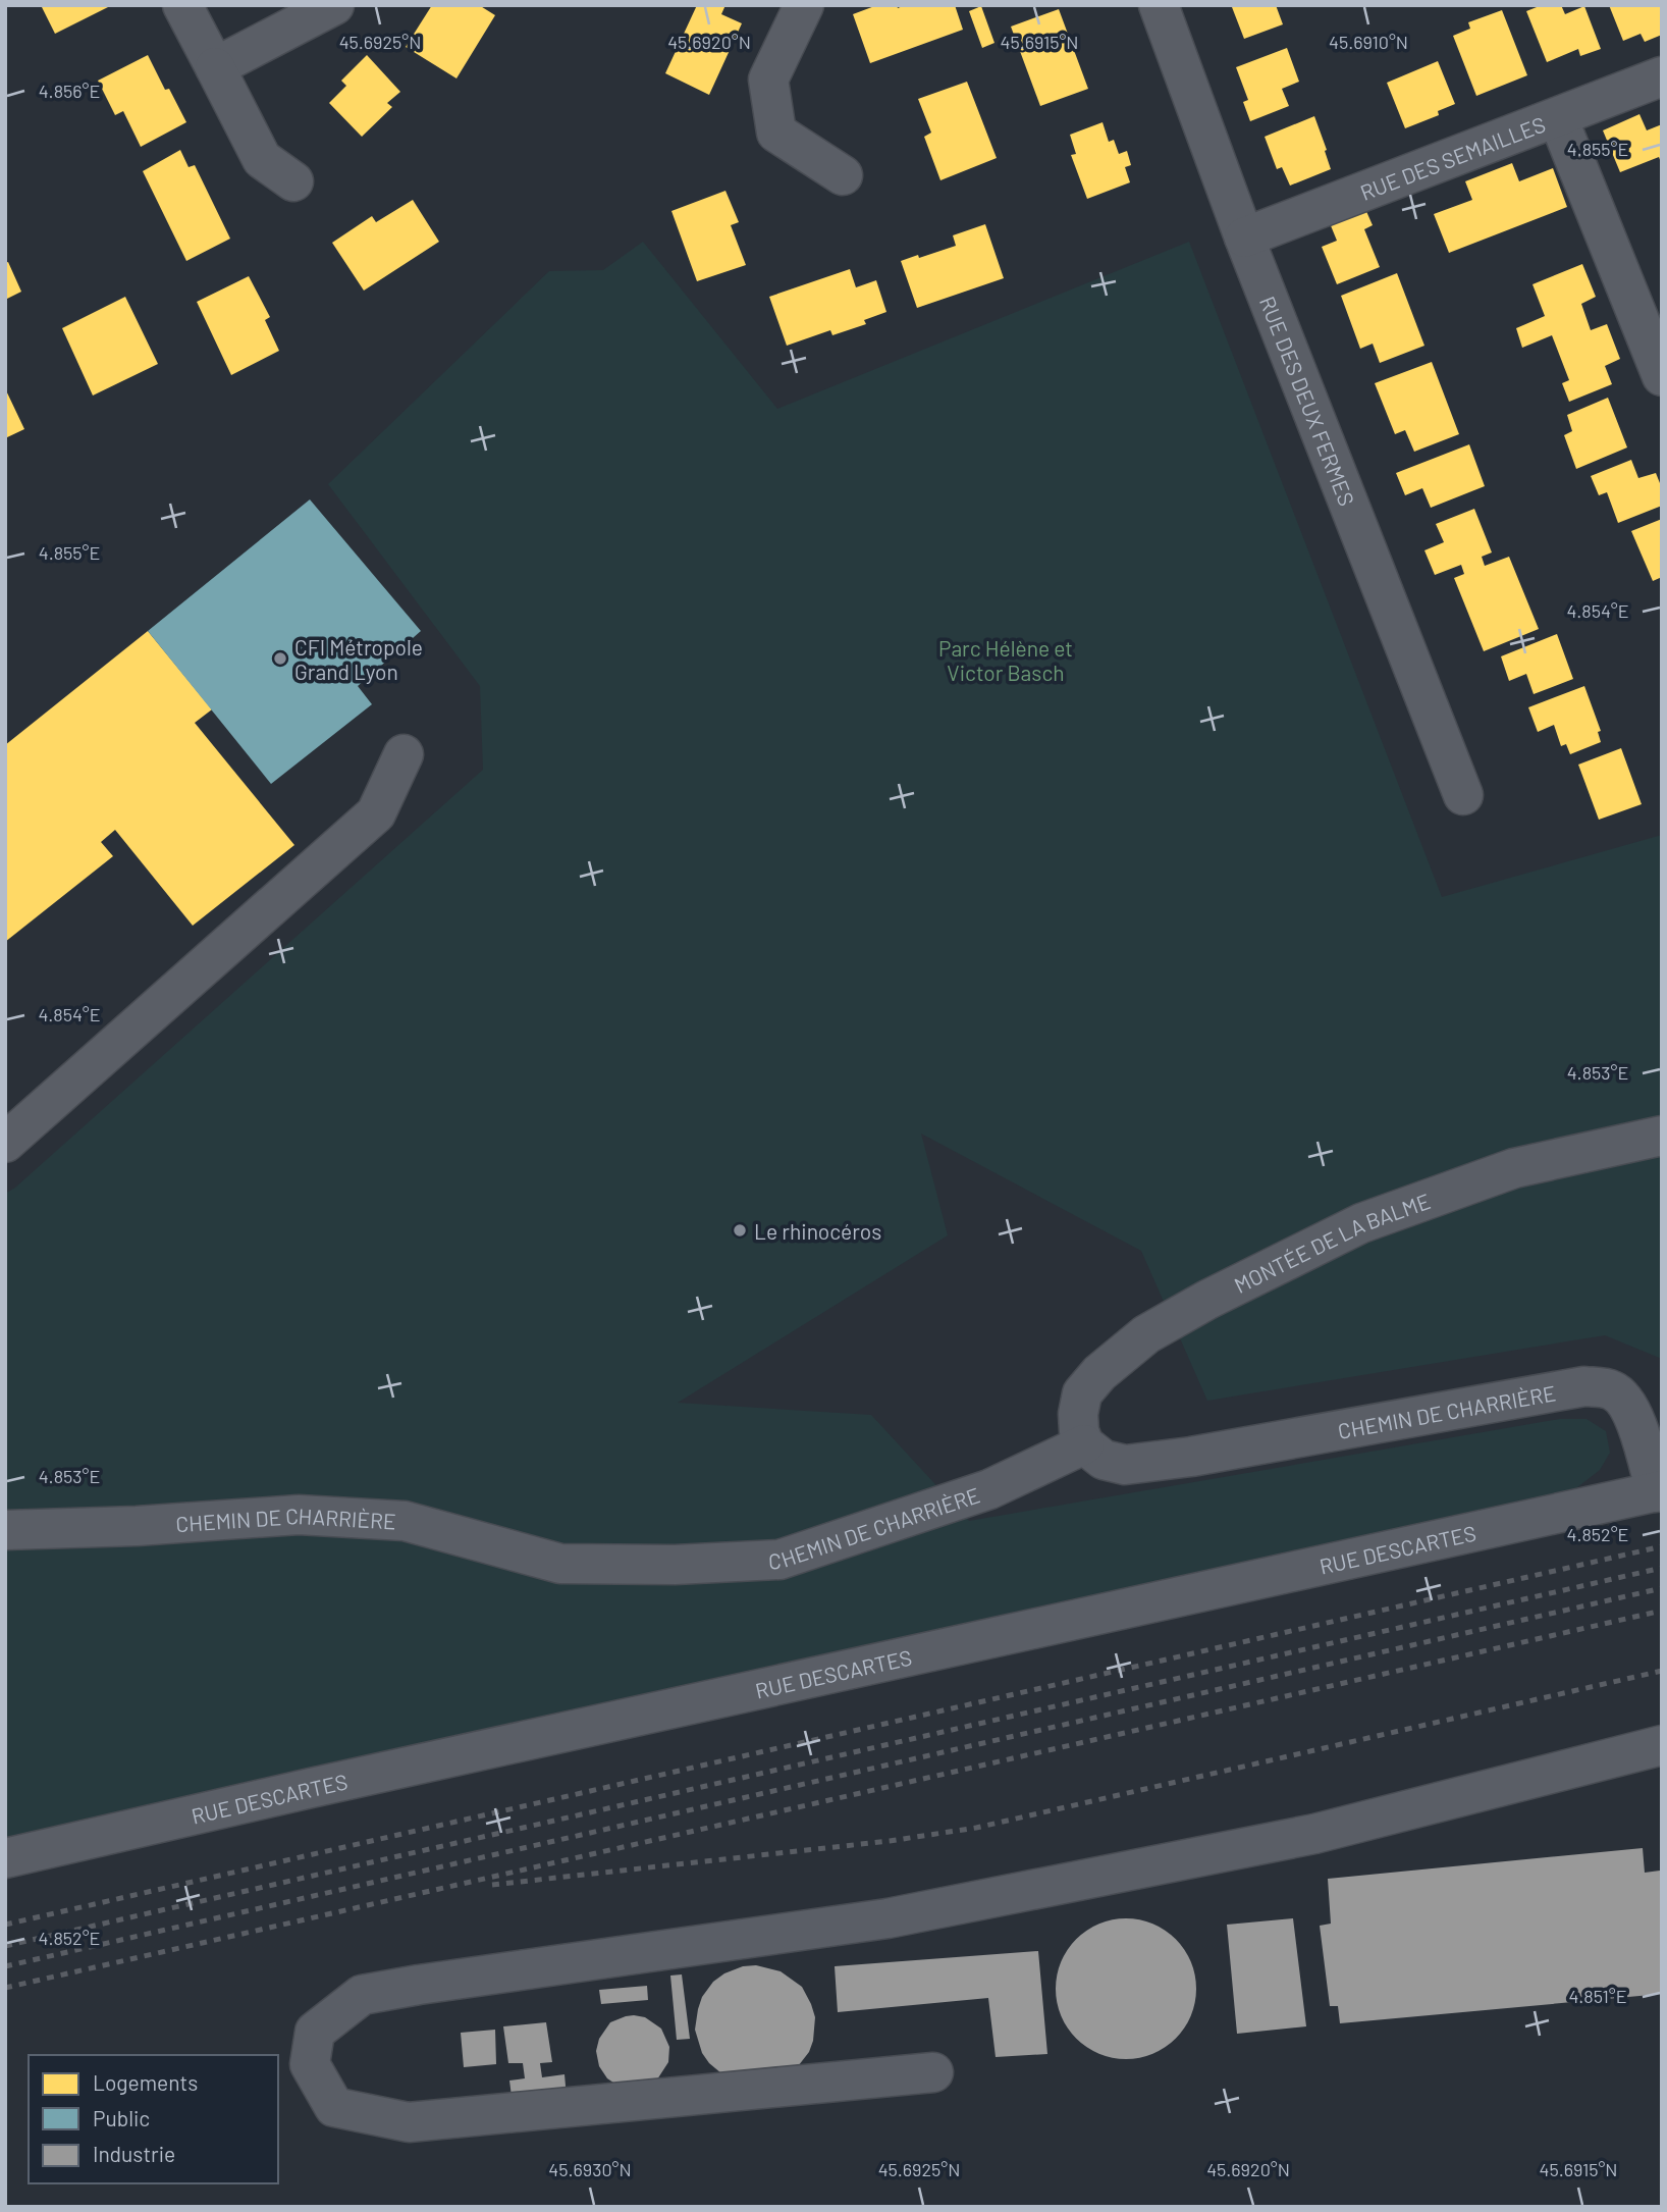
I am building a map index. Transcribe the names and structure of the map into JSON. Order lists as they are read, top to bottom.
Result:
{
  "streets": {
    "street": [
      "RUE DES SEMAILLES",
      "RUE DES DEUX FERMES",
      "MONTÉE DE LA BALME",
      "CHEMIN DE CHARRIÈRE",
      "RUE DESCARTES"
    ]
  },
  "crossings": [
    ["RUE DES SEMAILLES", "RUE DES DEUX FERMES"],
    ["MONTÉE DE LA BALME", "CHEMIN DE CHARRIÈRE"],
    ["CHEMIN DE CHARRIÈRE", "RUE DESCARTES"]
  ],
  "parks": ["Parc Hélène et Victor Basch"],
  "places": ["CFI Métropole Grand Lyon", "Le rhinocéros"],
  "legend": ["Logements", "Public", "Industrie"],
  "coordinates": [
    "45.6925°N",
    "45.6920°N",
    "45.6915°N",
    "45.6910°N",
    "4.856°E",
    "4.855°E",
    "4.854°E",
    "4.853°E",
    "4.852°E",
    "4.851°E",
    "45.6930°N"
  ]
}
